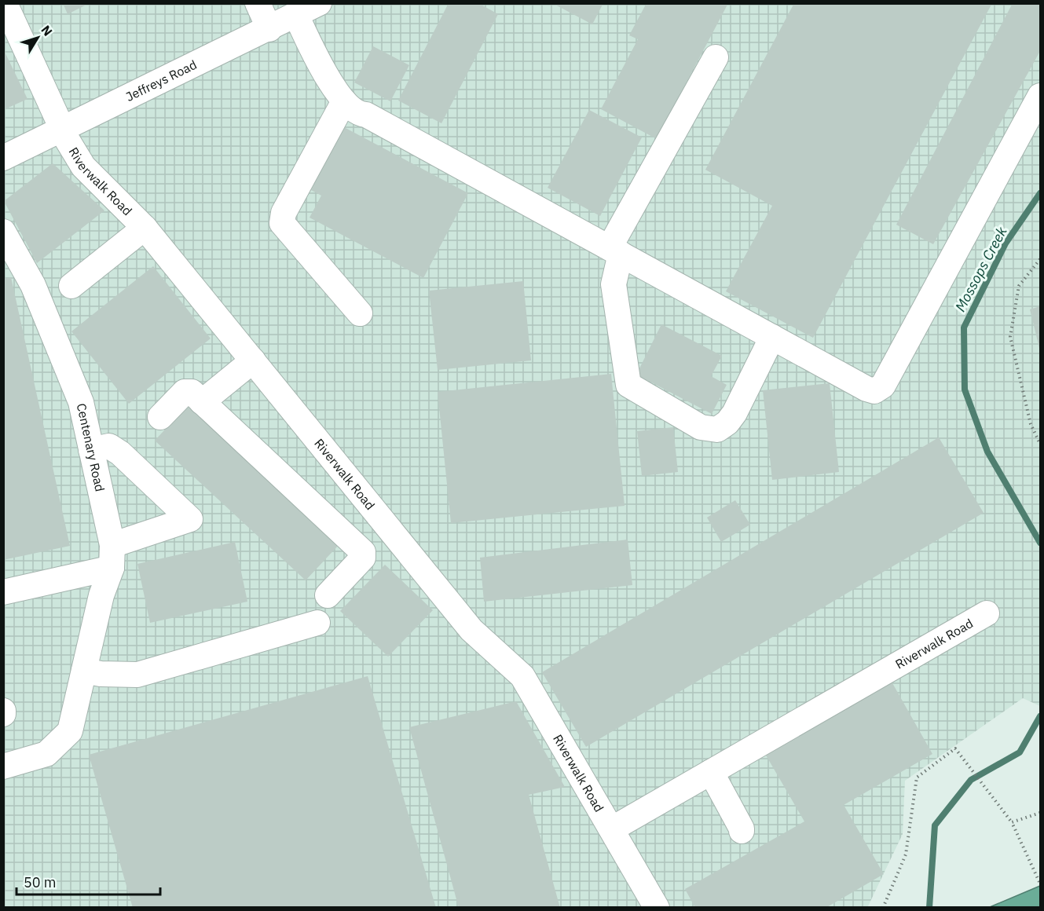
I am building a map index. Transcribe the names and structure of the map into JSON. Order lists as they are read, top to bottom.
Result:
{
  "streets": {
    "street": ["Jeffreys Road", "Riverwalk Road", "Centenary Road"]
  },
  "crossings": [
    ["Jeffreys Road", "Riverwalk Road"]
  ],
  "water": ["Mossops Creek"],
  "scale_bar": "50 m",
  "north": "top right"
}
